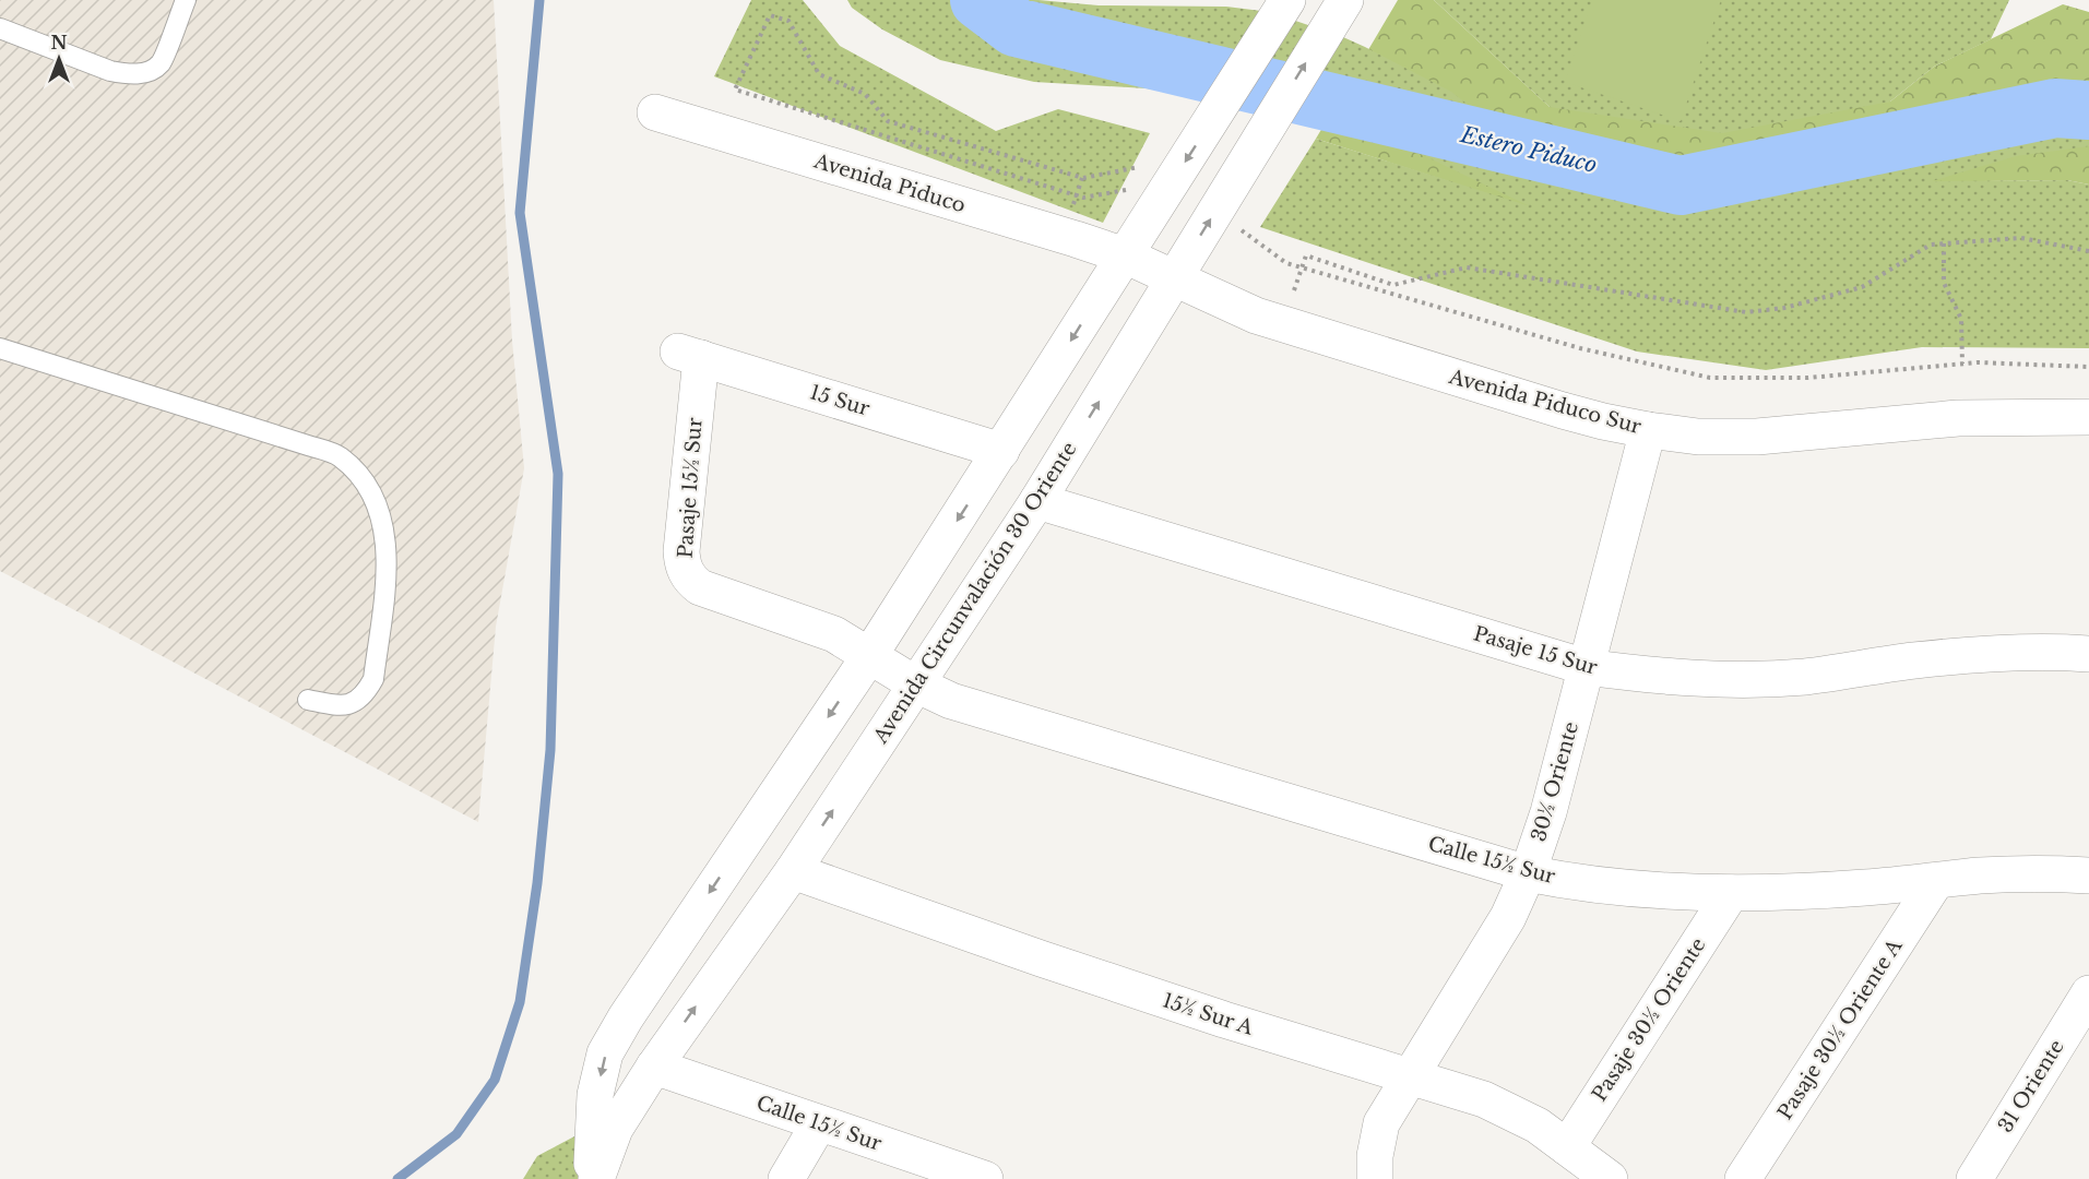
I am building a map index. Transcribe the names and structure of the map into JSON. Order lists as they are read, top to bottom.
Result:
{
  "streets": {
    "street": [
      "Avenida Piduco",
      "15 Sur",
      "Avenida Piduco Sur",
      "Pasaje 15½ Sur",
      "Avenida Circunvalación 30 Oriente",
      "Pasaje 15 Sur",
      "30½ Oriente",
      "Calle 15½ Sur",
      "15½ Sur A",
      "Pasaje 30½ Oriente",
      "Pasaje 30½ Oriente A",
      "31 Oriente"
    ]
  },
  "crossings": [
    ["Avenida Piduco", "Avenida Piduco Sur"],
    ["Avenida Piduco", "Avenida Circunvalación 30 Oriente"],
    ["15 Sur", "Pasaje 15½ Sur"],
    ["15 Sur", "Avenida Circunvalación 30 Oriente"],
    ["Avenida Piduco Sur", "Avenida Circunvalación 30 Oriente"],
    ["Avenida Piduco Sur", "30½ Oriente"],
    ["Pasaje 15½ Sur", "Avenida Circunvalación 30 Oriente"],
    ["Pasaje 15½ Sur", "Calle 15½ Sur"],
    ["Avenida Circunvalación 30 Oriente", "Pasaje 15 Sur"],
    ["Avenida Circunvalación 30 Oriente", "Calle 15½ Sur"],
    ["Avenida Circunvalación 30 Oriente", "15½ Sur A"],
    ["Pasaje 15 Sur", "30½ Oriente"],
    ["30½ Oriente", "Calle 15½ Sur"],
    ["30½ Oriente", "15½ Sur A"],
    ["Calle 15½ Sur", "Pasaje 30½ Oriente"],
    ["Calle 15½ Sur", "Pasaje 30½ Oriente A"],
    ["15½ Sur A", "Pasaje 30½ Oriente"]
  ],
  "water": ["Estero Piduco"],
  "north": "top"
}
